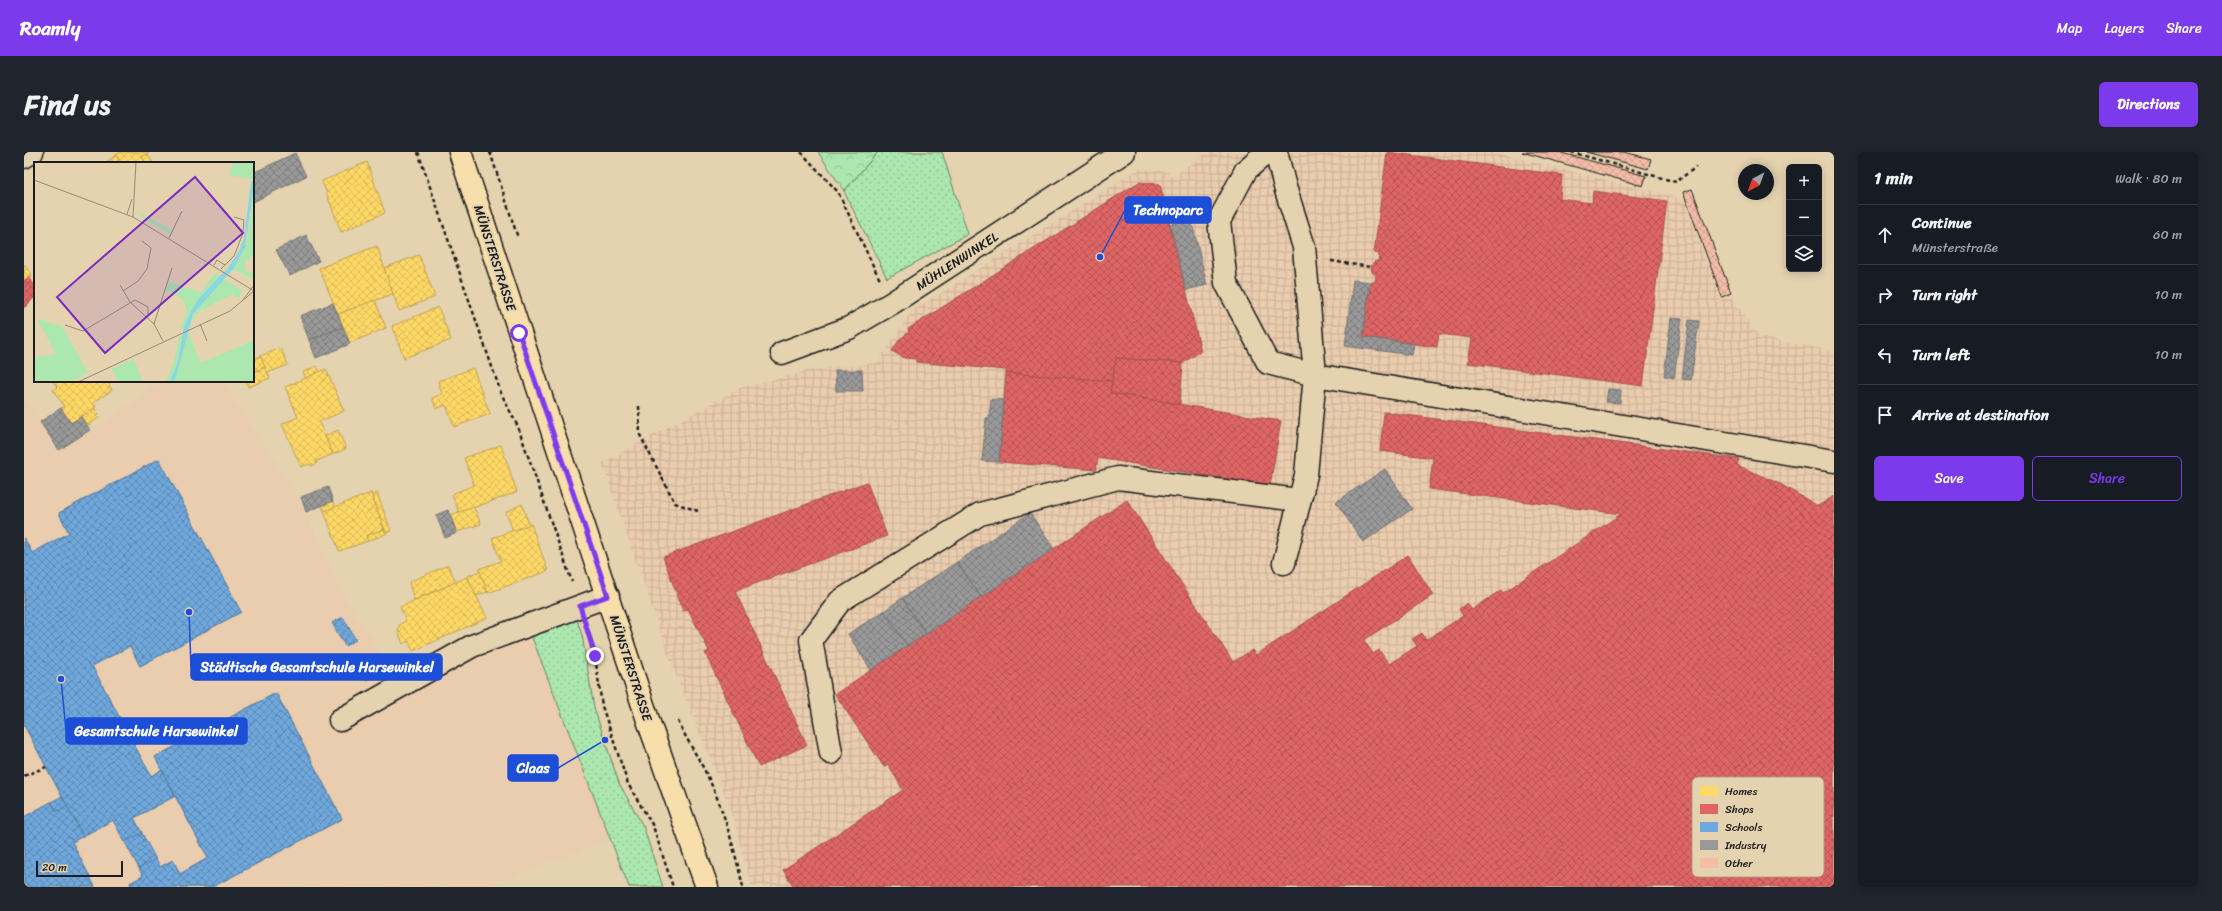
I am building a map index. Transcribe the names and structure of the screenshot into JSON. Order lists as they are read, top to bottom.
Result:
{
  "streets": {
    "main road": ["MÜNSTERSTRASSE"],
    "street": ["MÜHLENWINKEL"]
  },
  "places": [
    "Technoparc",
    "Städtische Gesamtschule Harsewinkel",
    "Gesamtschule Harsewinkel",
    "Claas"
  ],
  "legend": [
    "Homes",
    "Shops",
    "Schools",
    "Industry",
    "Other"
  ],
  "scale_bar": "20 m",
  "north": "bottom left",
  "page": {
    "header": "Roamly",
    "nav": ["Map", "Layers", "Share"],
    "title": "Find us",
    "buttons": [
      "Directions",
      ["Save", "Share"]
    ],
    "heading": ["1 min", "Walk · 80 m"],
    "map_buttons": ["+", "−"],
    "list": [
      ["Continue", "Münsterstraße", "60 m"],
      ["Turn right", "10 m"],
      ["Turn left", "10 m"],
      "Arrive at destination"
    ],
    "scale": "20 m"
  }
}
